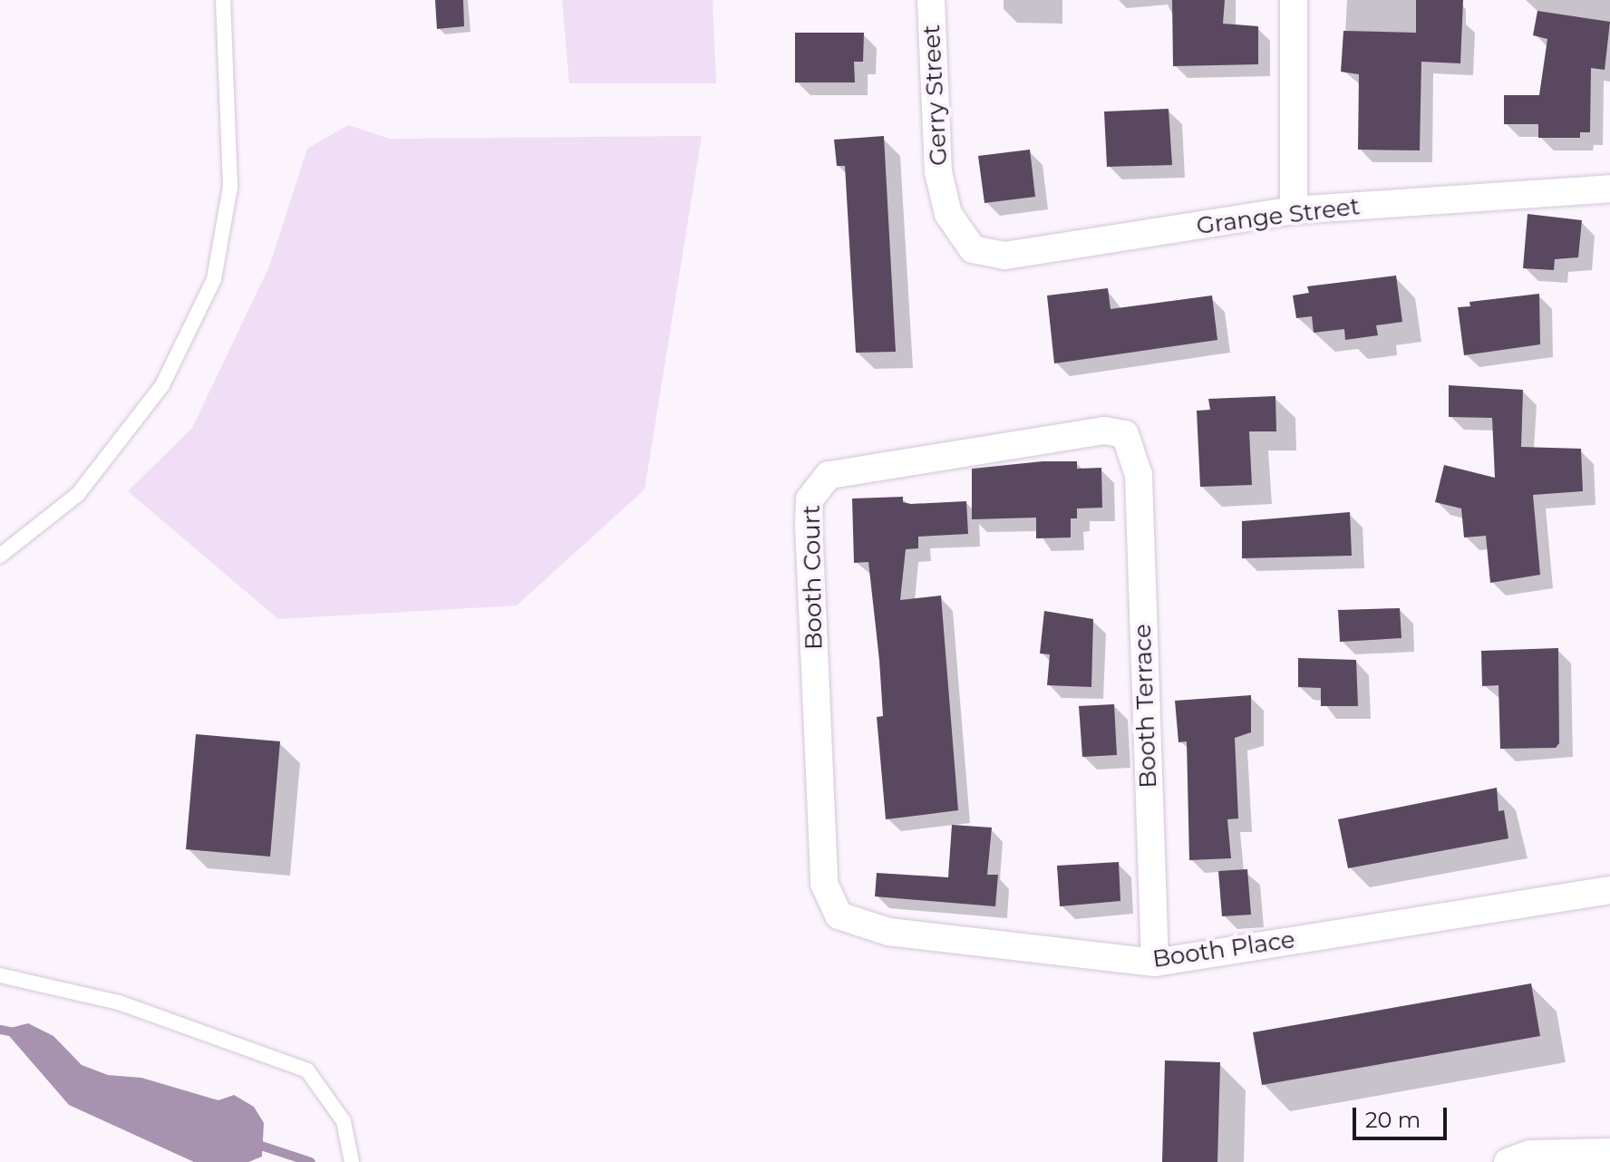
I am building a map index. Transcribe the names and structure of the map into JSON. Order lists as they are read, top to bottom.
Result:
{
  "streets": {
    "street": [
      "Gerry Street",
      "Grange Street",
      "Booth Court",
      "Booth Terrace",
      "Booth Place"
    ]
  },
  "crossings": [
    ["Gerry Street", "Grange Street"],
    ["Booth Court", "Booth Terrace"],
    ["Booth Court", "Booth Place"],
    ["Booth Terrace", "Booth Place"]
  ],
  "scale_bar": "20 m"
}
